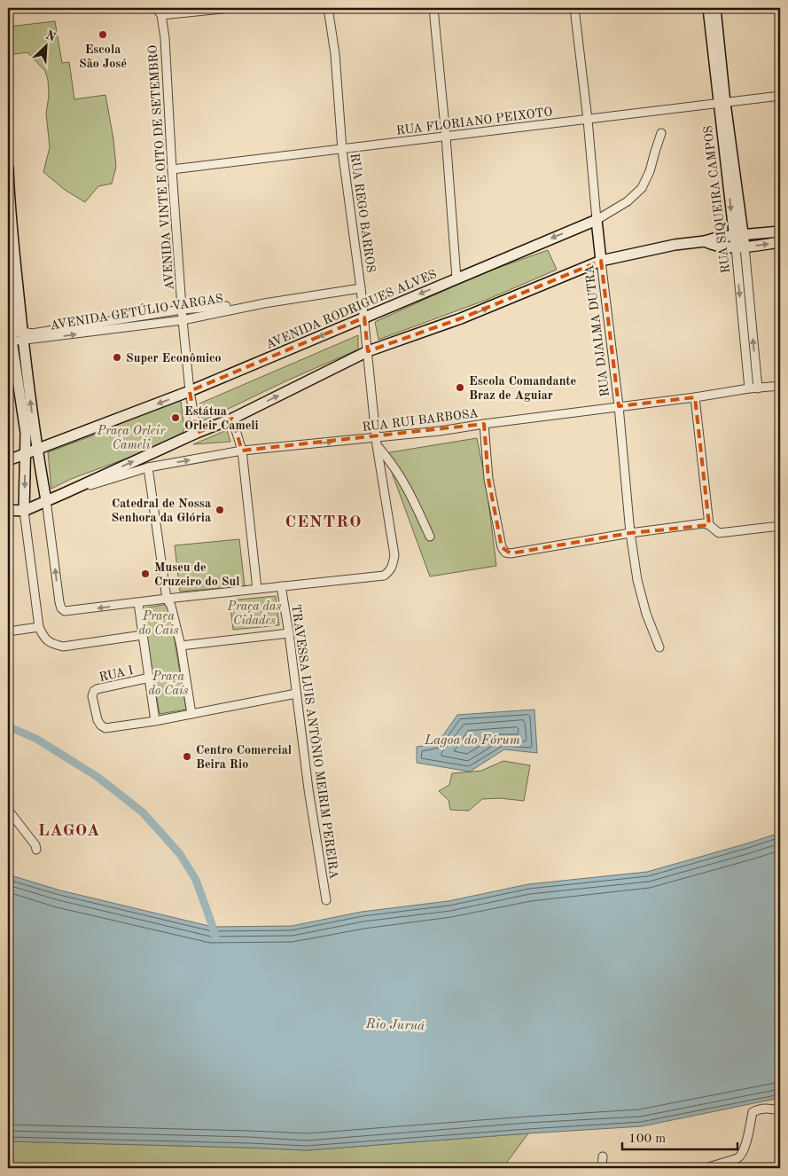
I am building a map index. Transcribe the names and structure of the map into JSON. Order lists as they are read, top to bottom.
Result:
{
  "streets": {
    "street": [
      "RUA FLORIANO PEIXOTO",
      "AVENIDA VINTE E OITO DE SETEMBRO",
      "RUA SIQUEIRA CAMPOS",
      "RUA REGO BARROS",
      "AVENIDA RODRIGUES ALVES",
      "AVENIDA GETÚLIO VARGAS",
      "RUA DJALMA DUTRA",
      "RUA RUI BARBOSA",
      "RUA I",
      "TRAVESSA LUIS ANTÔNIO MEIRIM PEREIRA"
    ]
  },
  "crossings": [
    ["RUA FLORIANO PEIXOTO", "AVENIDA VINTE E OITO DE SETEMBRO"],
    ["RUA FLORIANO PEIXOTO", "RUA SIQUEIRA CAMPOS"],
    ["RUA FLORIANO PEIXOTO", "RUA REGO BARROS"],
    ["RUA FLORIANO PEIXOTO", "RUA DJALMA DUTRA"],
    ["AVENIDA VINTE E OITO DE SETEMBRO", "AVENIDA RODRIGUES ALVES"],
    ["AVENIDA VINTE E OITO DE SETEMBRO", "AVENIDA GETÚLIO VARGAS"],
    ["RUA SIQUEIRA CAMPOS", "RUA RUI BARBOSA"],
    ["RUA REGO BARROS", "AVENIDA RODRIGUES ALVES"],
    ["RUA REGO BARROS", "AVENIDA GETÚLIO VARGAS"],
    ["RUA REGO BARROS", "RUA RUI BARBOSA"],
    ["RUA REGO BARROS", "TRAVESSA LUIS ANTÔNIO MEIRIM PEREIRA"],
    ["AVENIDA RODRIGUES ALVES", "RUA DJALMA DUTRA"],
    ["RUA DJALMA DUTRA", "RUA RUI BARBOSA"]
  ],
  "districts": ["CENTRO", "LAGOA"],
  "water": ["Lagoa do Fórum", "Rio Juruá"],
  "parks": [
    "Praça Orleir Cameli",
    "Praça das Cidades",
    "Praça do Cais",
    "Praça do Caís"
  ],
  "places": [
    "Escola São José",
    "Super Econômico",
    "Escola Comandante Braz de Aguiar",
    "Estátua Orleir Cameli",
    "Catedral de Nossa Senhora da Glória",
    "Museu de Cruzeiro do Sul",
    "Centro Comercial Beira Rio"
  ],
  "scale_bar": "100 m",
  "north": "top right"
}
